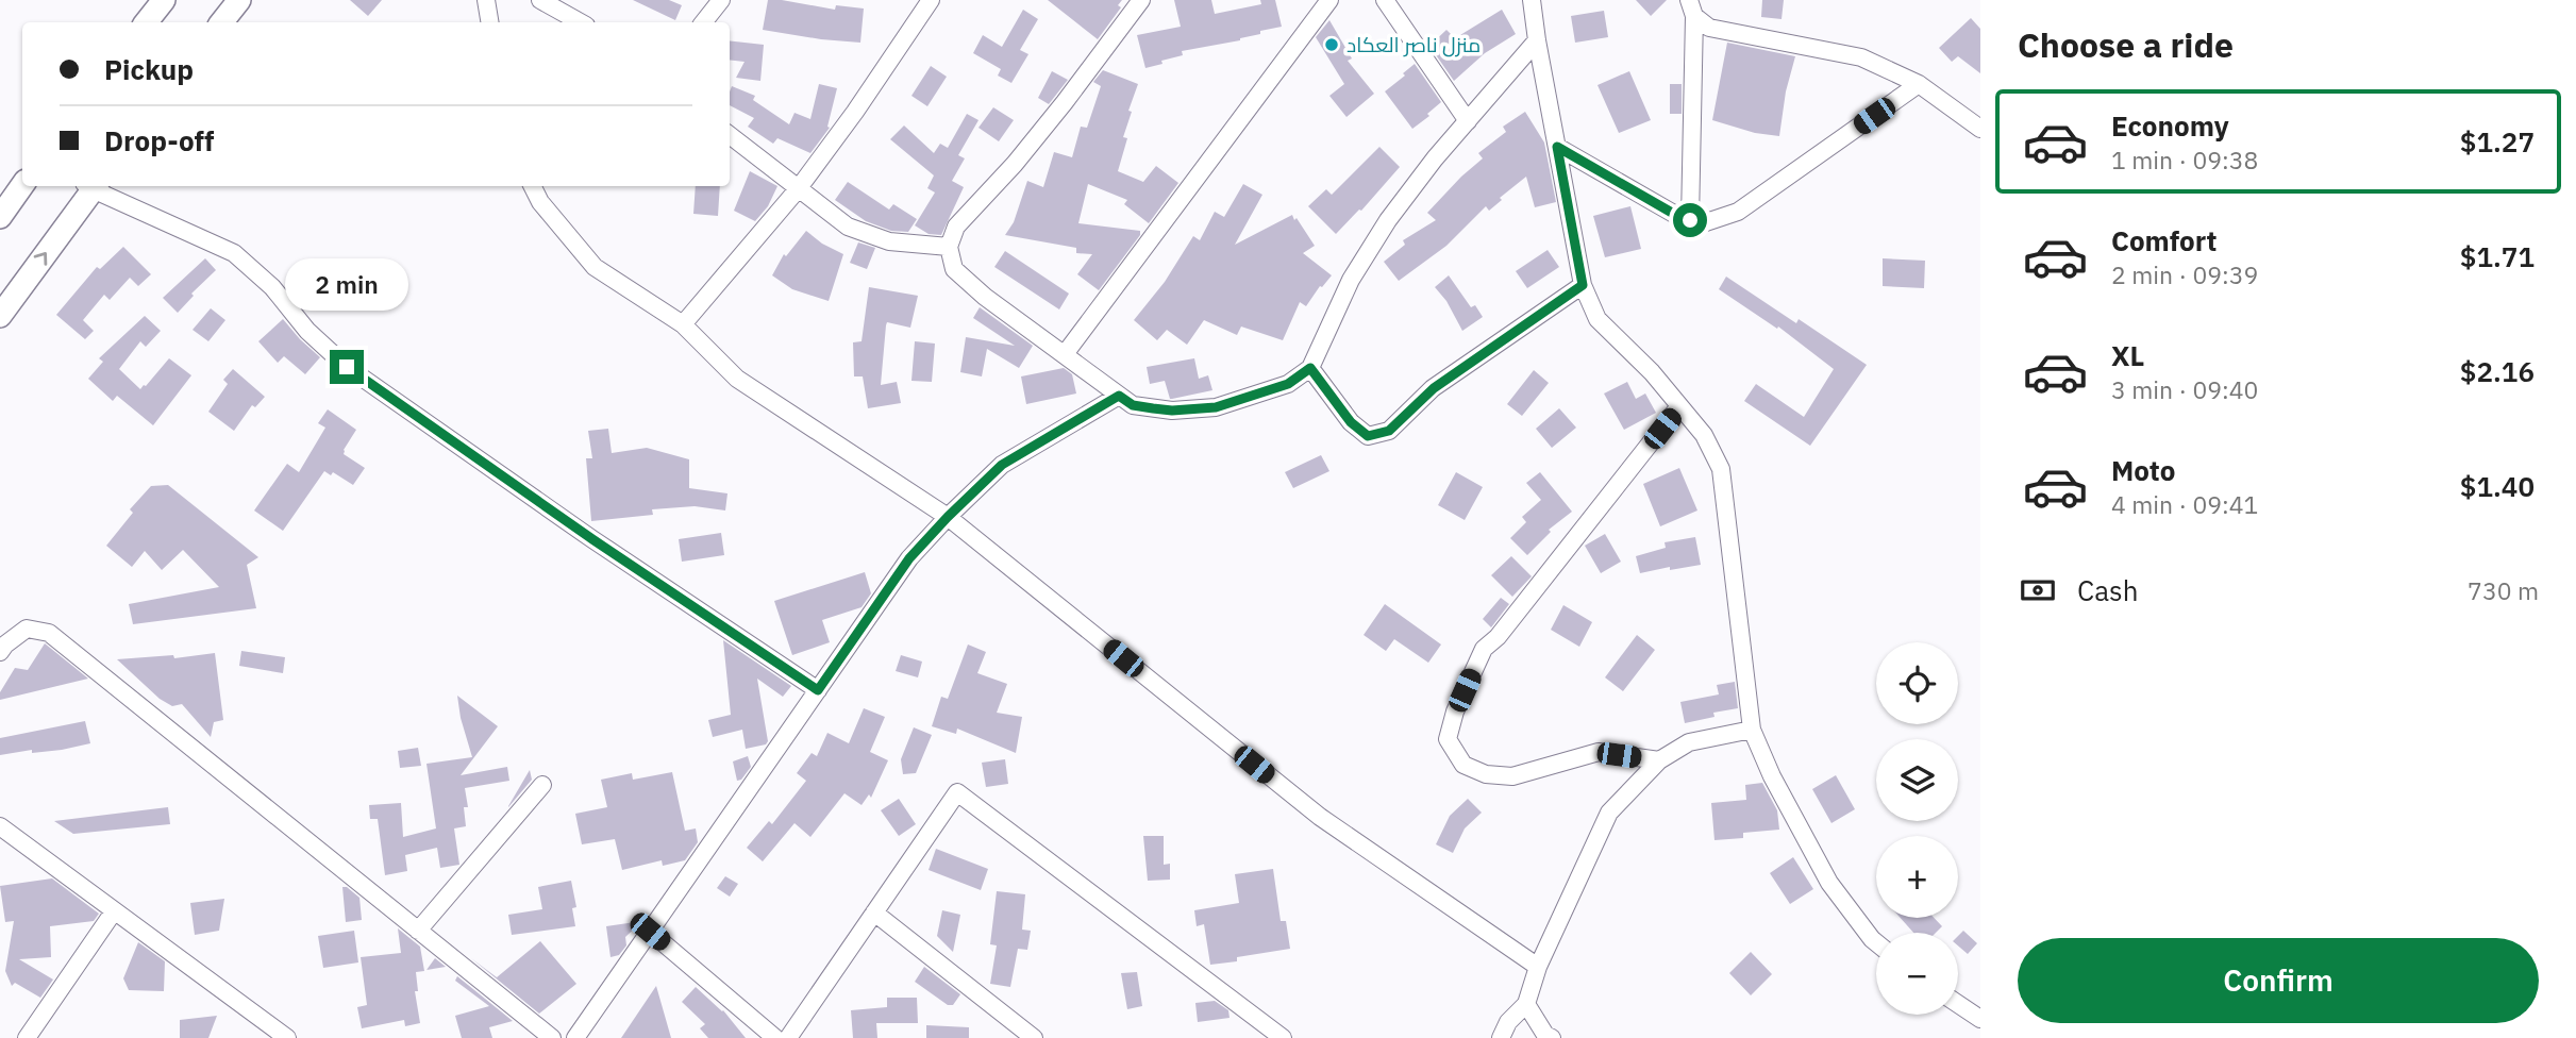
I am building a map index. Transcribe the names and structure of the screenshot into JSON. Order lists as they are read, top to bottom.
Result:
{
  "places": ["منزل ناصر العكاد"],
  "page": {
    "heading": "Choose a ride",
    "banner": ["Pickup", "Drop-off"],
    "list": [
      {
        "name": "Economy",
        "note": "1 min · 09:38",
        "value": "$1.27"
      },
      {
        "name": "Comfort",
        "note": "2 min · 09:39",
        "value": "$1.71"
      },
      {
        "name": "XL",
        "note": "3 min · 09:40",
        "value": "$2.16"
      },
      {
        "name": "Moto",
        "note": "4 min · 09:41",
        "value": "$1.40"
      }
    ],
    "bubble": "2 min",
    "pay": ["Cash", "730 m"],
    "map_buttons": ["+", "−"],
    "buttons": "Confirm"
  }
}
